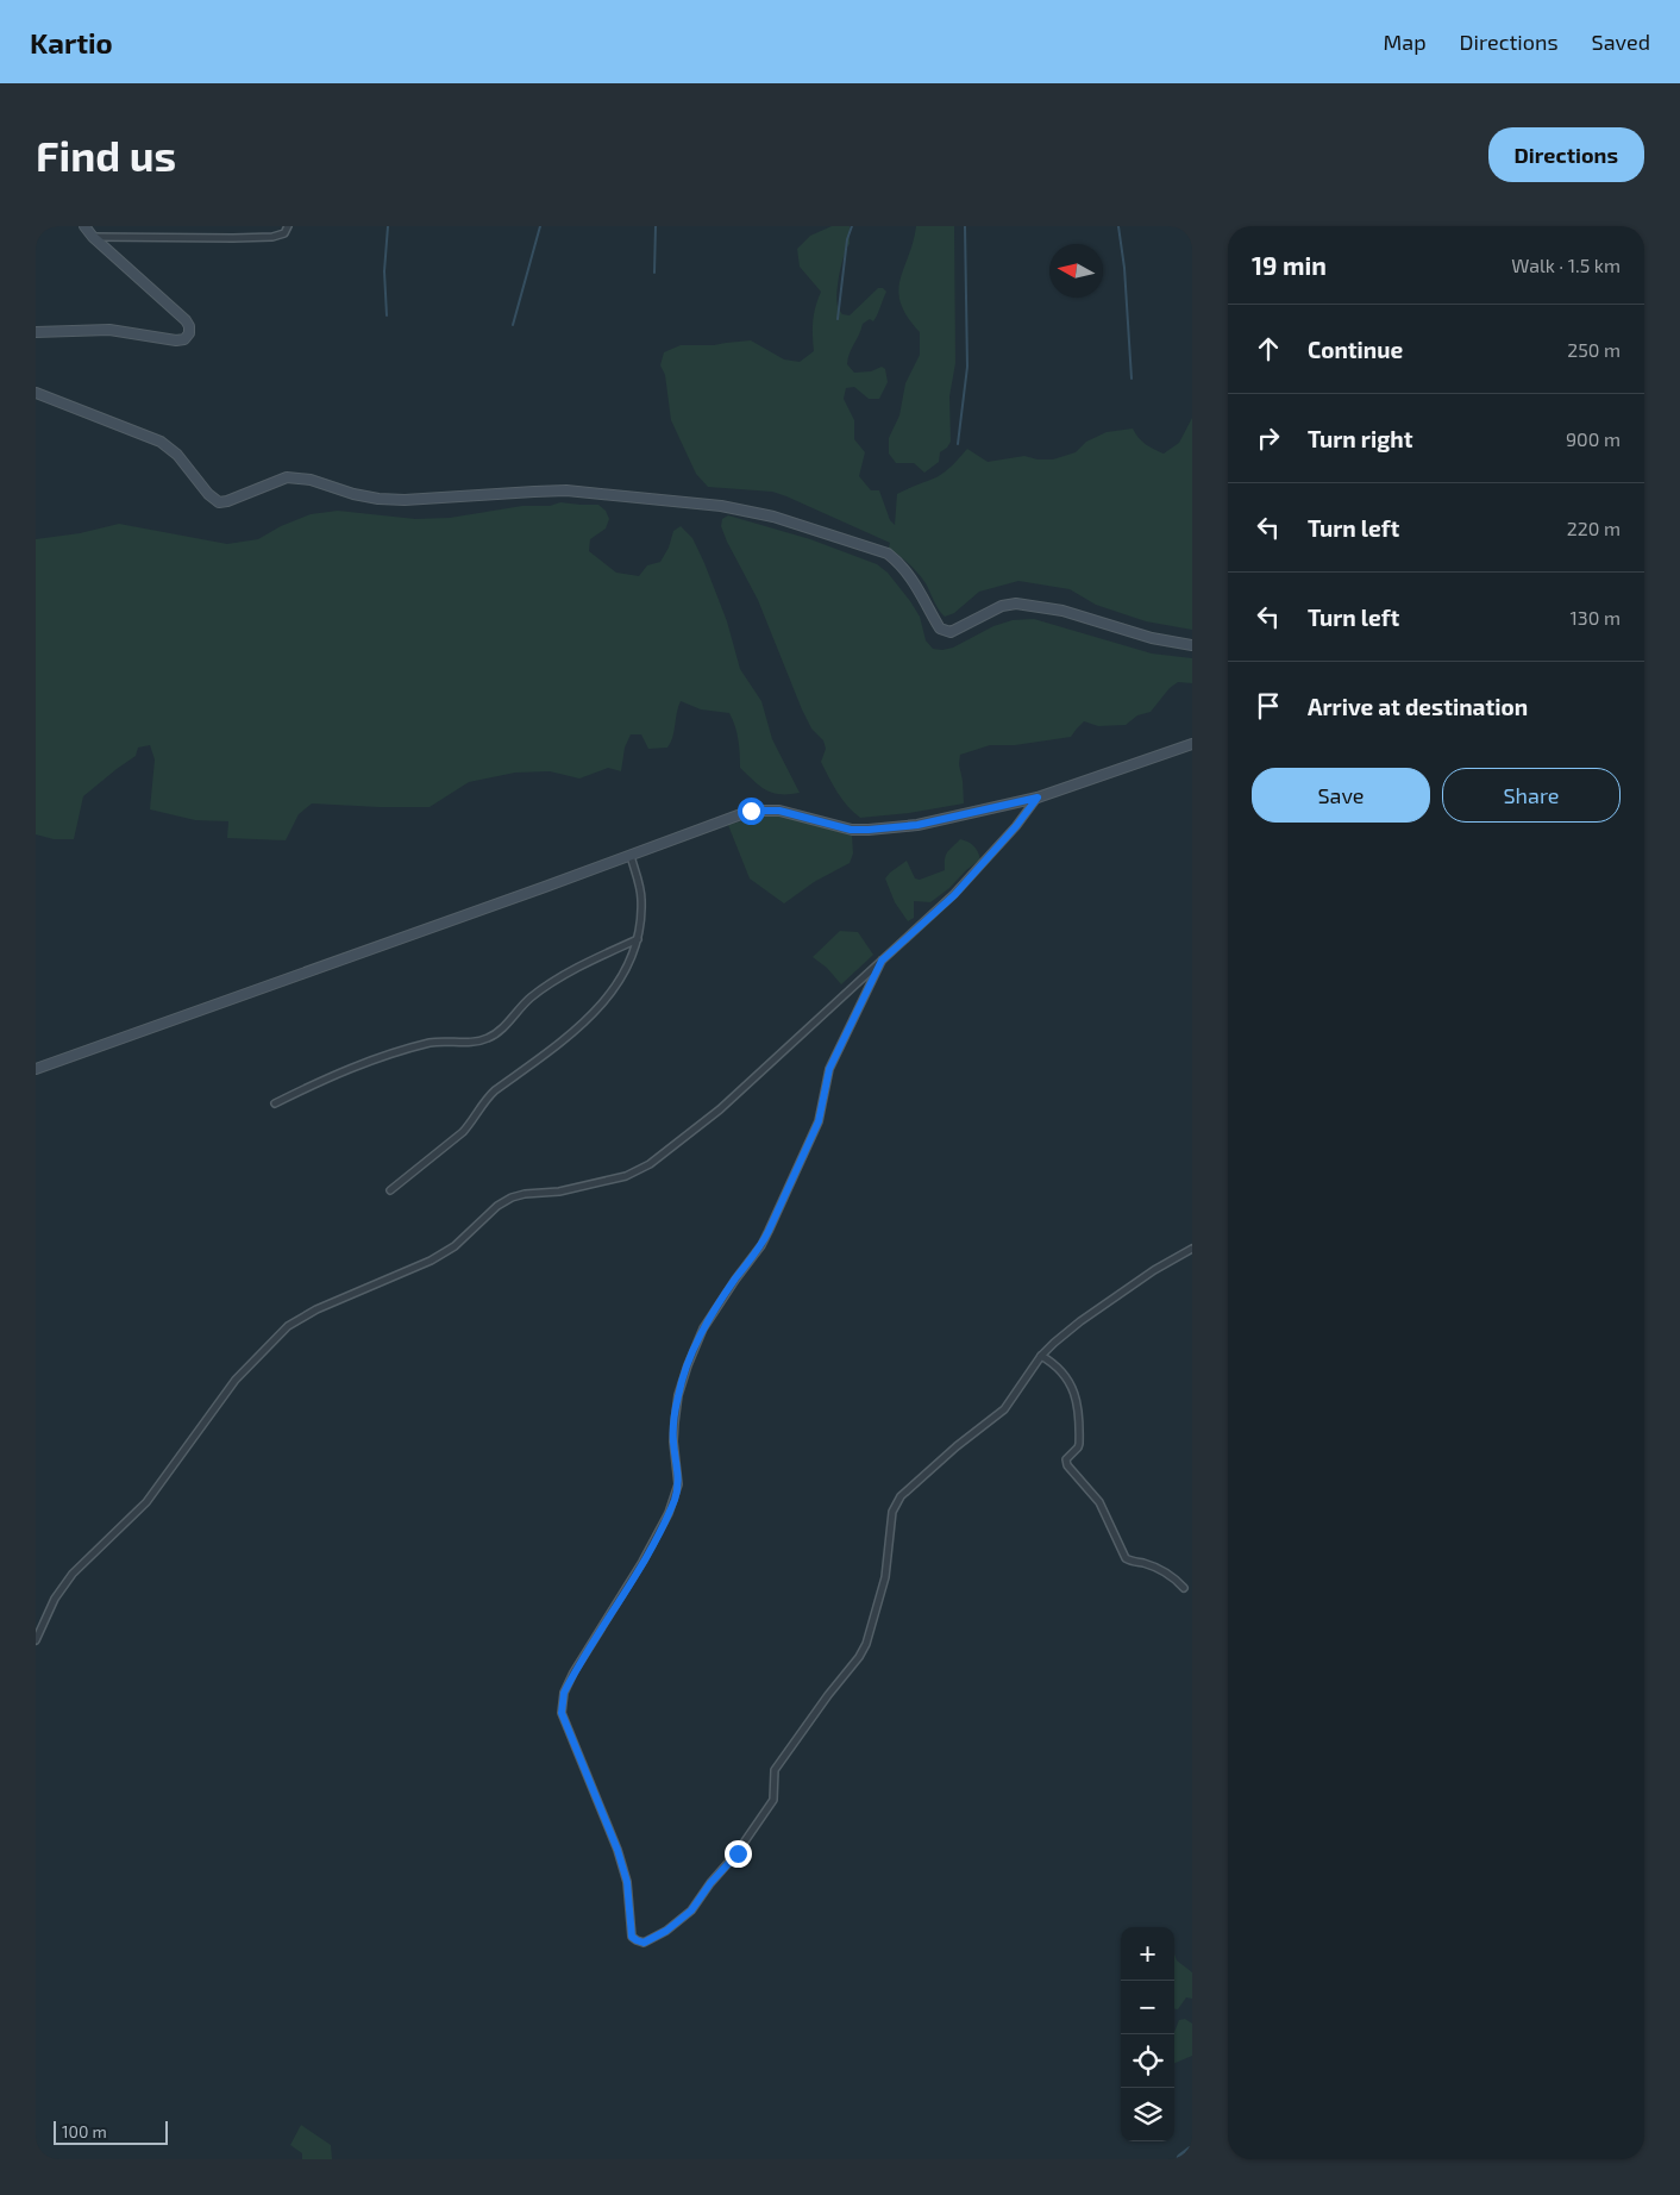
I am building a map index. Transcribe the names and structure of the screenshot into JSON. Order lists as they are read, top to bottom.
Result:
{
  "scale_bar": "100 m",
  "north": "left",
  "page": {
    "header": "Kartio",
    "nav": ["Map", "Directions", "Saved"],
    "buttons": [
      "Directions",
      ["Save", "Share"]
    ],
    "title": "Find us",
    "heading": ["19 min", "Walk · 1.5 km"],
    "list": [
      ["Continue", "250 m"],
      ["Turn right", "900 m"],
      ["Turn left", "220 m"],
      ["Turn left", "130 m"],
      "Arrive at destination"
    ],
    "map_buttons": ["+", "−"],
    "scale": "100 m"
  }
}
